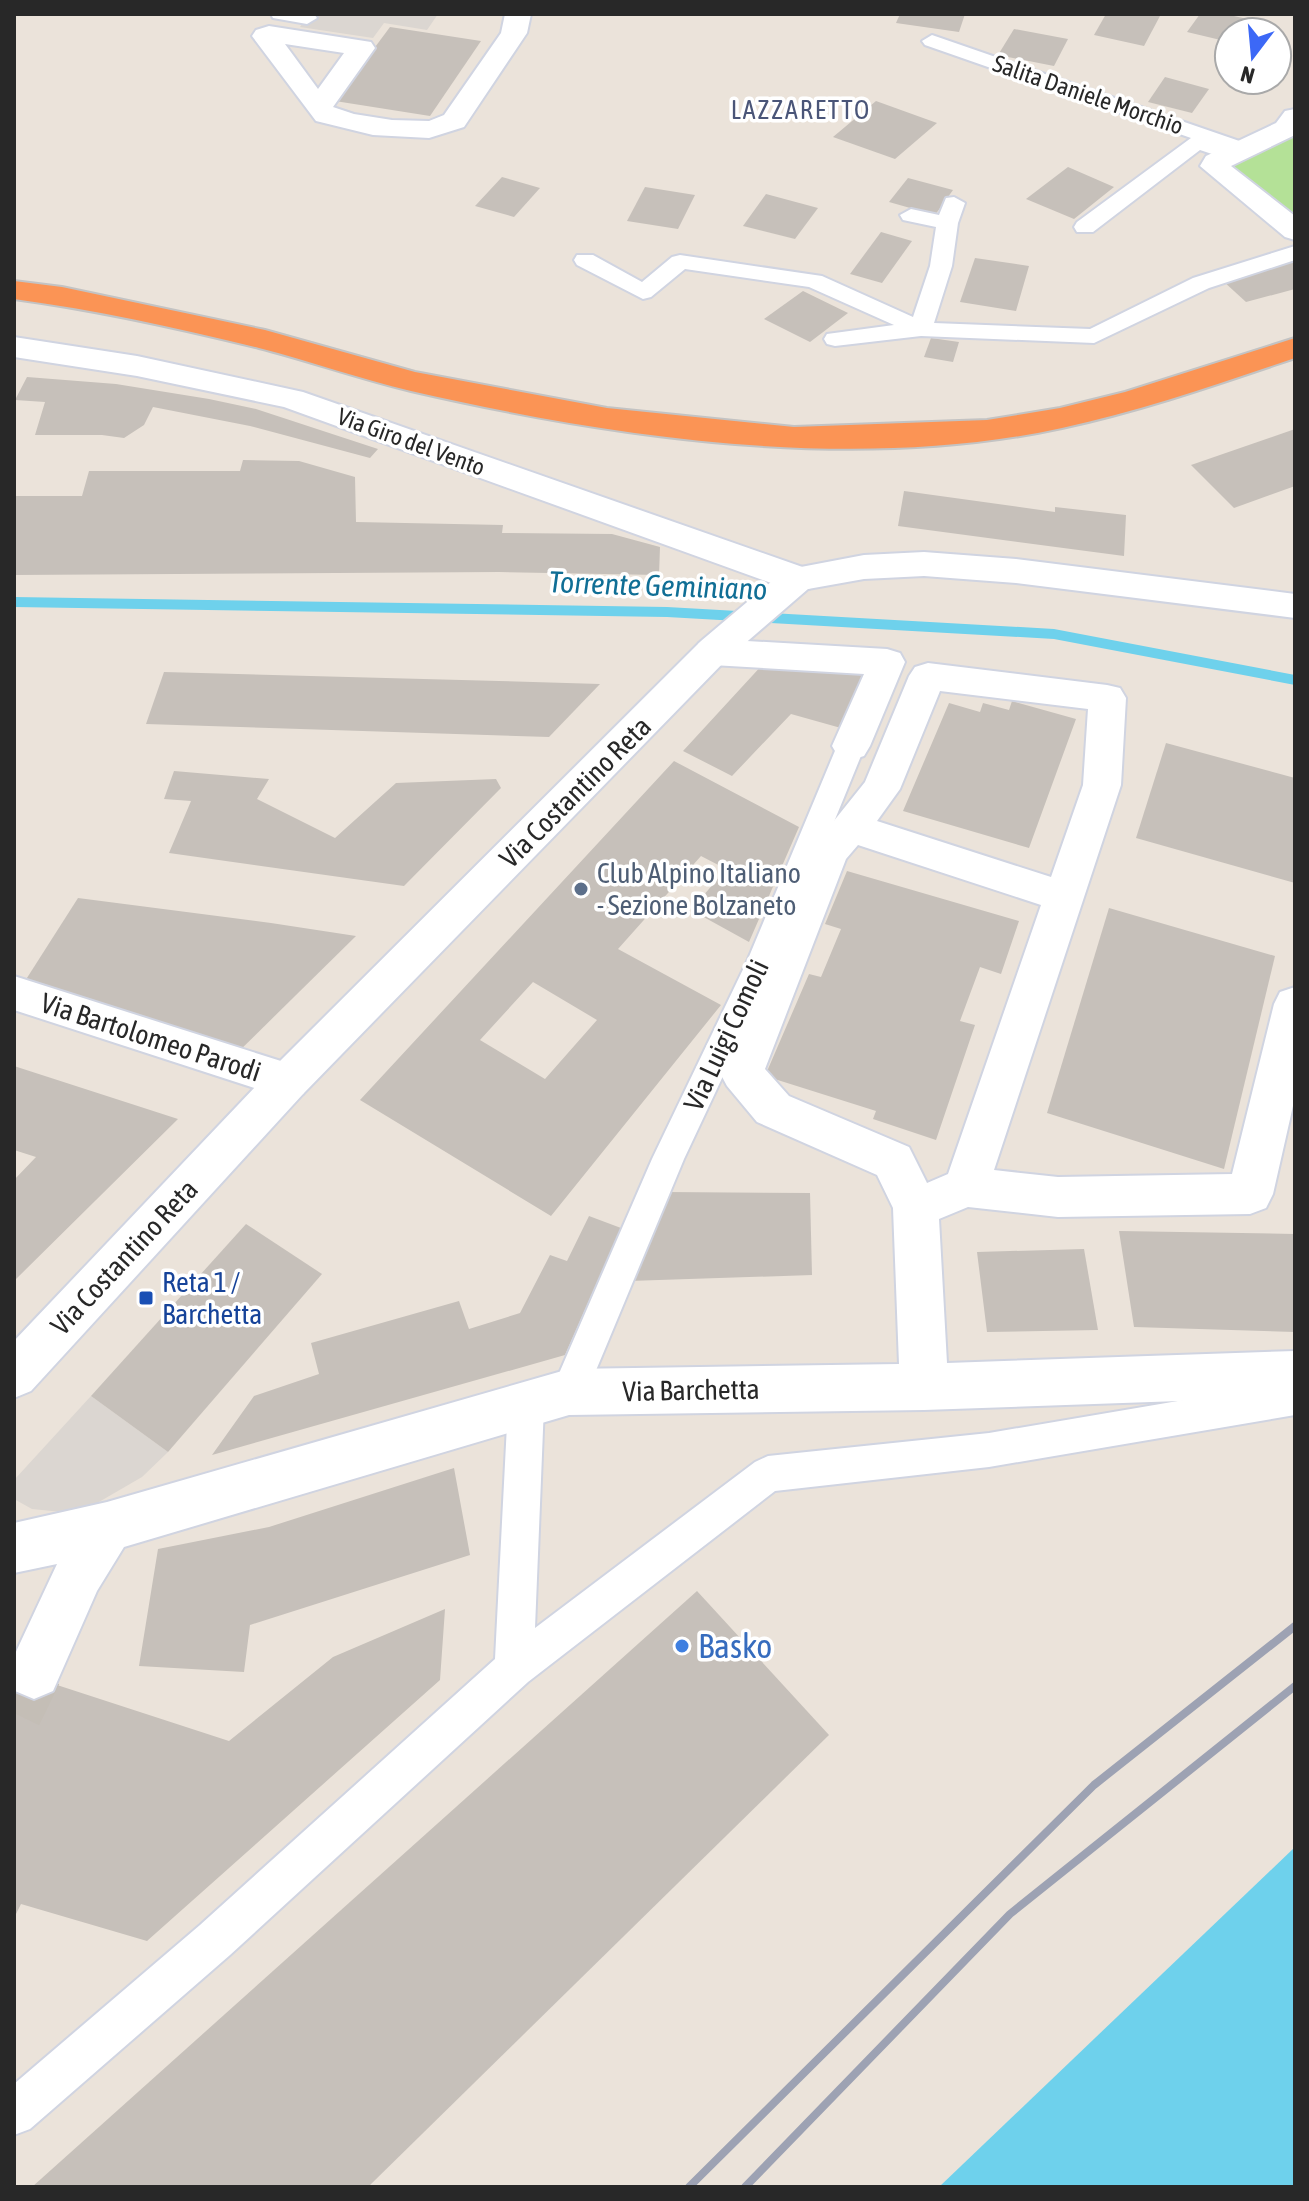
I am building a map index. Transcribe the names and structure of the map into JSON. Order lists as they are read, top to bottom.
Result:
{
  "streets": {
    "street": [
      "Via Giro del Vento",
      "Via Costantino Reta",
      "Via Luigi Comoli",
      "Via Bartolomeo Parodi",
      "Via Barchetta"
    ],
    "lane": ["Salita Daniele Morchio"]
  },
  "crossings": [
    ["Via Giro del Vento", "Via Costantino Reta"],
    ["Via Costantino Reta", "Via Luigi Comoli"],
    ["Via Costantino Reta", "Via Bartolomeo Parodi"],
    ["Via Luigi Comoli", "Via Barchetta"]
  ],
  "districts": ["LAZZARETTO"],
  "water": ["Torrente Geminiano"],
  "places": {
    "other": ["Club Alpino Italiano - Sezione Bolzaneto", "Basko"],
    "transit": ["Reta 1 / Barchetta"]
  },
  "north": "bottom"
}
